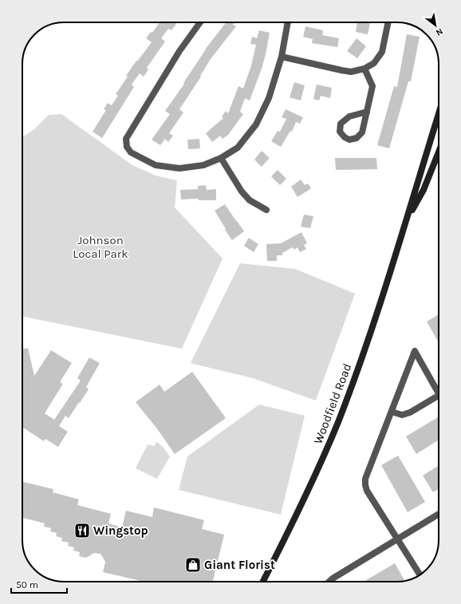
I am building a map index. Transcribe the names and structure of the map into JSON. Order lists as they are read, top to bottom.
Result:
{
  "streets": {
    "main road": ["Woodfield Road"]
  },
  "parks": ["Johnson Local Park"],
  "places": {
    "restaurant": ["Wingstop"],
    "shop": ["Giant Florist"]
  },
  "scale_bar": "50 m",
  "north": "bottom right"
}
